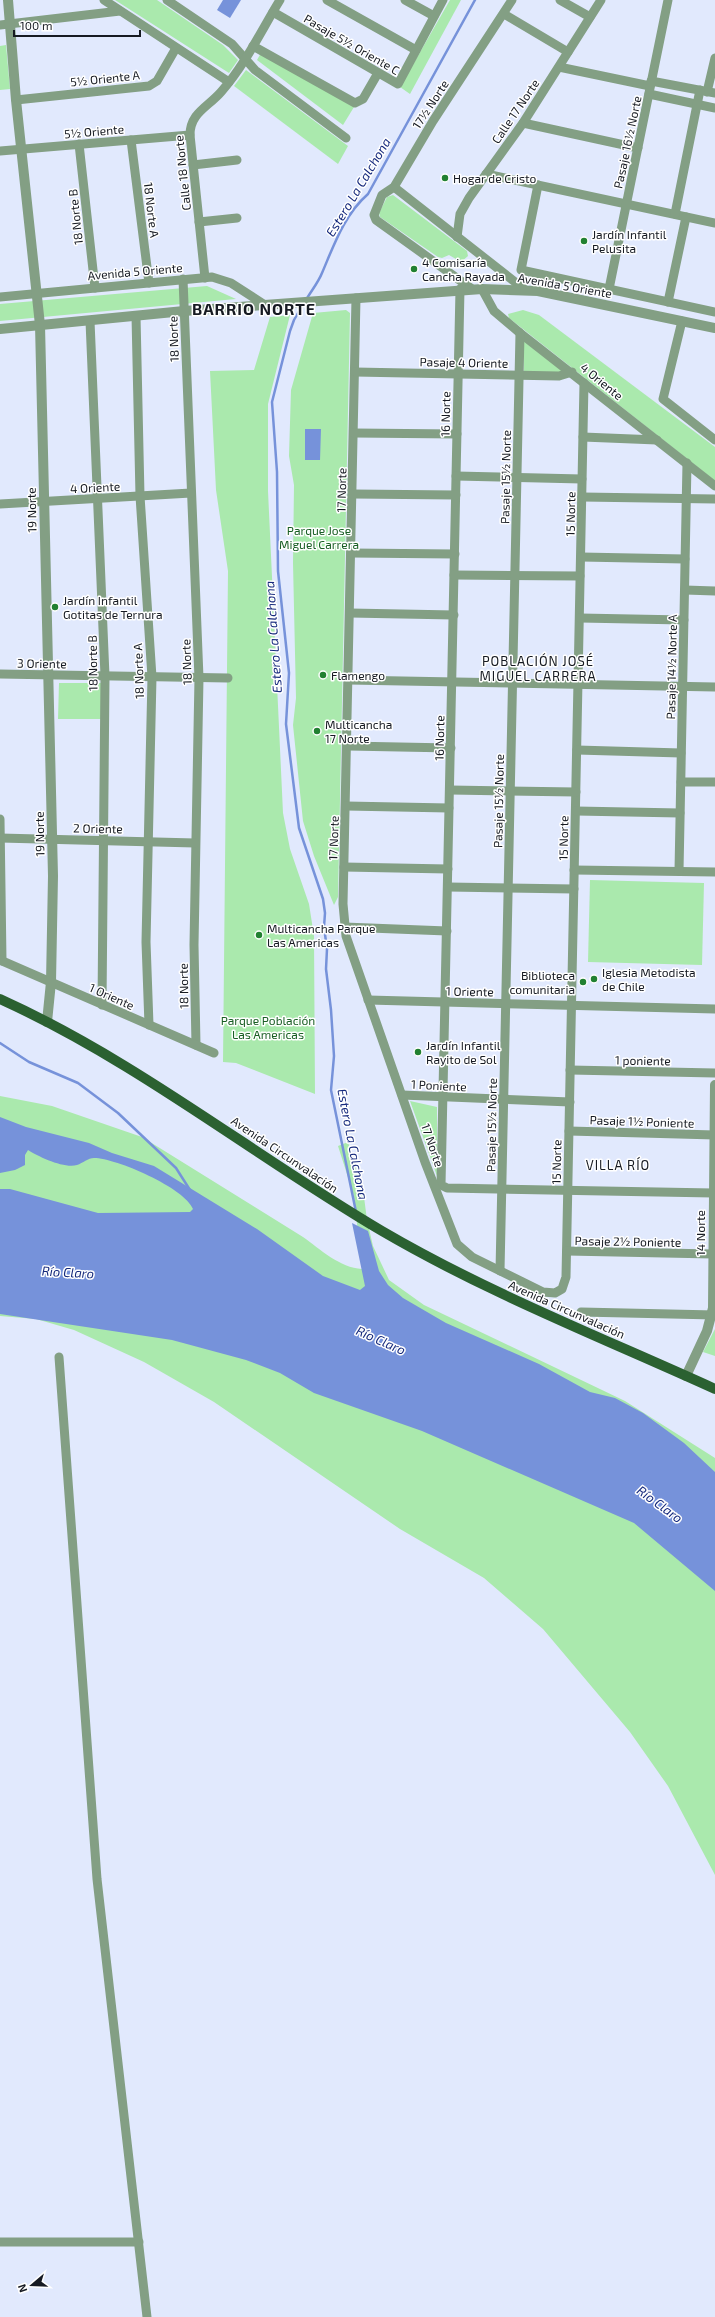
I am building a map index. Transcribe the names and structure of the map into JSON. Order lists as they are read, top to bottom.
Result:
{
  "streets": {
    "main road": ["Avenida Circunvalación"],
    "street": [
      "Pasaje 5½ Oriente C",
      "5½ Oriente A",
      "17½ Norte",
      "Calle 17 Norte",
      "5½ Oriente",
      "Pasaje 16½ Norte",
      "Calle 18 Norte",
      "18 Norte A",
      "18 Norte B",
      "Avenida 5 Oriente",
      "18 Norte",
      "Pasaje 4 Oriente",
      "4 Oriente",
      "16 Norte",
      "Pasaje 15½ Norte",
      "17 Norte",
      "19 Norte",
      "15 Norte",
      "3 Oriente",
      "Pasaje 14½ Norte A",
      "2 Oriente",
      "1 Oriente",
      "1 poniente",
      "1 Poniente",
      "Pasaje 1½ Poniente",
      "14 Norte",
      "Pasaje 2½ Poniente"
    ]
  },
  "crossings": [
    ["Pasaje 5½ Oriente C", "Calle 18 Norte"],
    ["5½ Oriente A", "19 Norte"],
    ["17½ Norte", "Avenida 5 Oriente"],
    ["17½ Norte", "4 Oriente"],
    ["5½ Oriente", "Calle 18 Norte"],
    ["5½ Oriente", "18 Norte A"],
    ["5½ Oriente", "18 Norte B"],
    ["5½ Oriente", "19 Norte"],
    ["Calle 18 Norte", "Avenida 5 Oriente"],
    ["18 Norte A", "Avenida 5 Oriente"],
    ["18 Norte A", "4 Oriente"],
    ["18 Norte A", "3 Oriente"],
    ["18 Norte A", "2 Oriente"],
    ["18 Norte A", "1 Oriente"],
    ["18 Norte B", "Avenida 5 Oriente"],
    ["18 Norte B", "4 Oriente"],
    ["18 Norte B", "3 Oriente"],
    ["18 Norte B", "2 Oriente"],
    ["18 Norte B", "1 Oriente"],
    ["Avenida 5 Oriente", "18 Norte"],
    ["Avenida 5 Oriente", "4 Oriente"],
    ["Avenida 5 Oriente", "16 Norte"],
    ["Avenida 5 Oriente", "17 Norte"],
    ["Avenida 5 Oriente", "19 Norte"],
    ["18 Norte", "4 Oriente"],
    ["18 Norte", "3 Oriente"],
    ["18 Norte", "2 Oriente"],
    ["18 Norte", "1 Oriente"],
    ["Pasaje 4 Oriente", "4 Oriente"],
    ["Pasaje 4 Oriente", "16 Norte"],
    ["Pasaje 4 Oriente", "Pasaje 15½ Norte"],
    ["Pasaje 4 Oriente", "17 Norte"],
    ["4 Oriente", "Pasaje 15½ Norte"],
    ["4 Oriente", "19 Norte"],
    ["4 Oriente", "15 Norte"],
    ["4 Oriente", "Pasaje 14½ Norte A"],
    ["16 Norte", "Pasaje 15½ Norte"],
    ["16 Norte", "1 Oriente"],
    ["16 Norte", "1 Poniente"],
    ["Pasaje 15½ Norte", "17 Norte"],
    ["Pasaje 15½ Norte", "1 Oriente"],
    ["Pasaje 15½ Norte", "1 Poniente"],
    ["17 Norte", "15 Norte"],
    ["17 Norte", "1 Oriente"],
    ["17 Norte", "1 Poniente"],
    ["19 Norte", "3 Oriente"],
    ["19 Norte", "2 Oriente"],
    ["19 Norte", "1 Oriente"],
    ["19 Norte", "Avenida Circunvalación"],
    ["15 Norte", "1 Oriente"],
    ["15 Norte", "1 poniente"],
    ["15 Norte", "1 Poniente"],
    ["15 Norte", "Pasaje 1½ Poniente"],
    ["15 Norte", "Pasaje 2½ Poniente"],
    ["Pasaje 1½ Poniente", "14 Norte"],
    ["Avenida Circunvalación", "14 Norte"],
    ["14 Norte", "Pasaje 2½ Poniente"]
  ],
  "districts": ["BARRIO NORTE", "POBLACIÓN JOSÉ MIGUEL CARRERA", "VILLA RÍO"],
  "water": ["Estero La Calchona", "Río Claro"],
  "parks": ["Parque Jose Miguel Carrera", "Parque Población Las Americas"],
  "places": [
    "Hogar de Cristo",
    "Jardín Infantil Pelusita",
    "4 Comisaría Cancha Rayada",
    "Jardín Infantil Gotitas de Ternura",
    "Flamengo",
    "Multicancha 17 Norte",
    "Multicancha Parque Las Americas",
    "Iglesia Metodista de Chile",
    "Biblioteca comunitaria",
    "Jardín Infantil Rayito de Sol"
  ],
  "scale_bar": "100 m",
  "north": "left"
}
